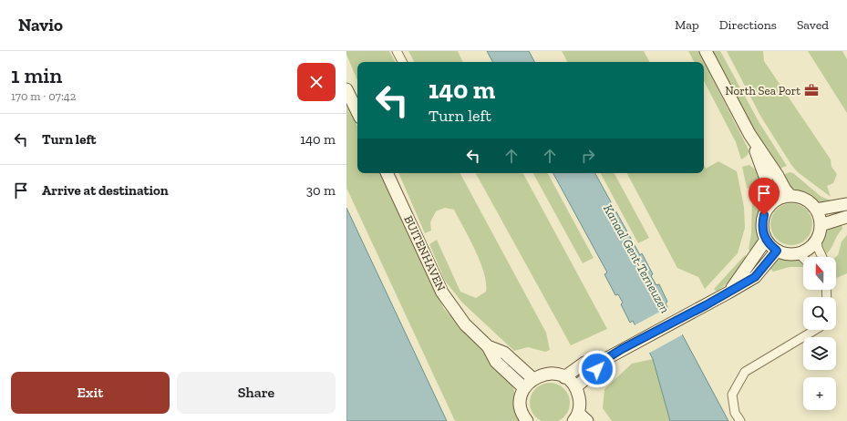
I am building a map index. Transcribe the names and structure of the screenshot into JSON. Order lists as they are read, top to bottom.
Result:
{
  "streets": {
    "main road": ["BUITENHAVEN"]
  },
  "water": ["Kanaal Gent-Terneuzen"],
  "places": {
    "office": ["North Sea Port"]
  },
  "north": "top",
  "page": {
    "header": "Navio",
    "nav": ["Map", "Directions", "Saved"],
    "heading": ["1 min", "170 m · 07:42"],
    "turn": ["140 m", "Turn left"],
    "list": [
      {
        "name": "Turn left",
        "value": "140 m"
      },
      {
        "name": "Arrive at destination",
        "value": "30 m"
      }
    ],
    "map_buttons": "+",
    "buttons": ["Exit", "Share"]
  }
}
